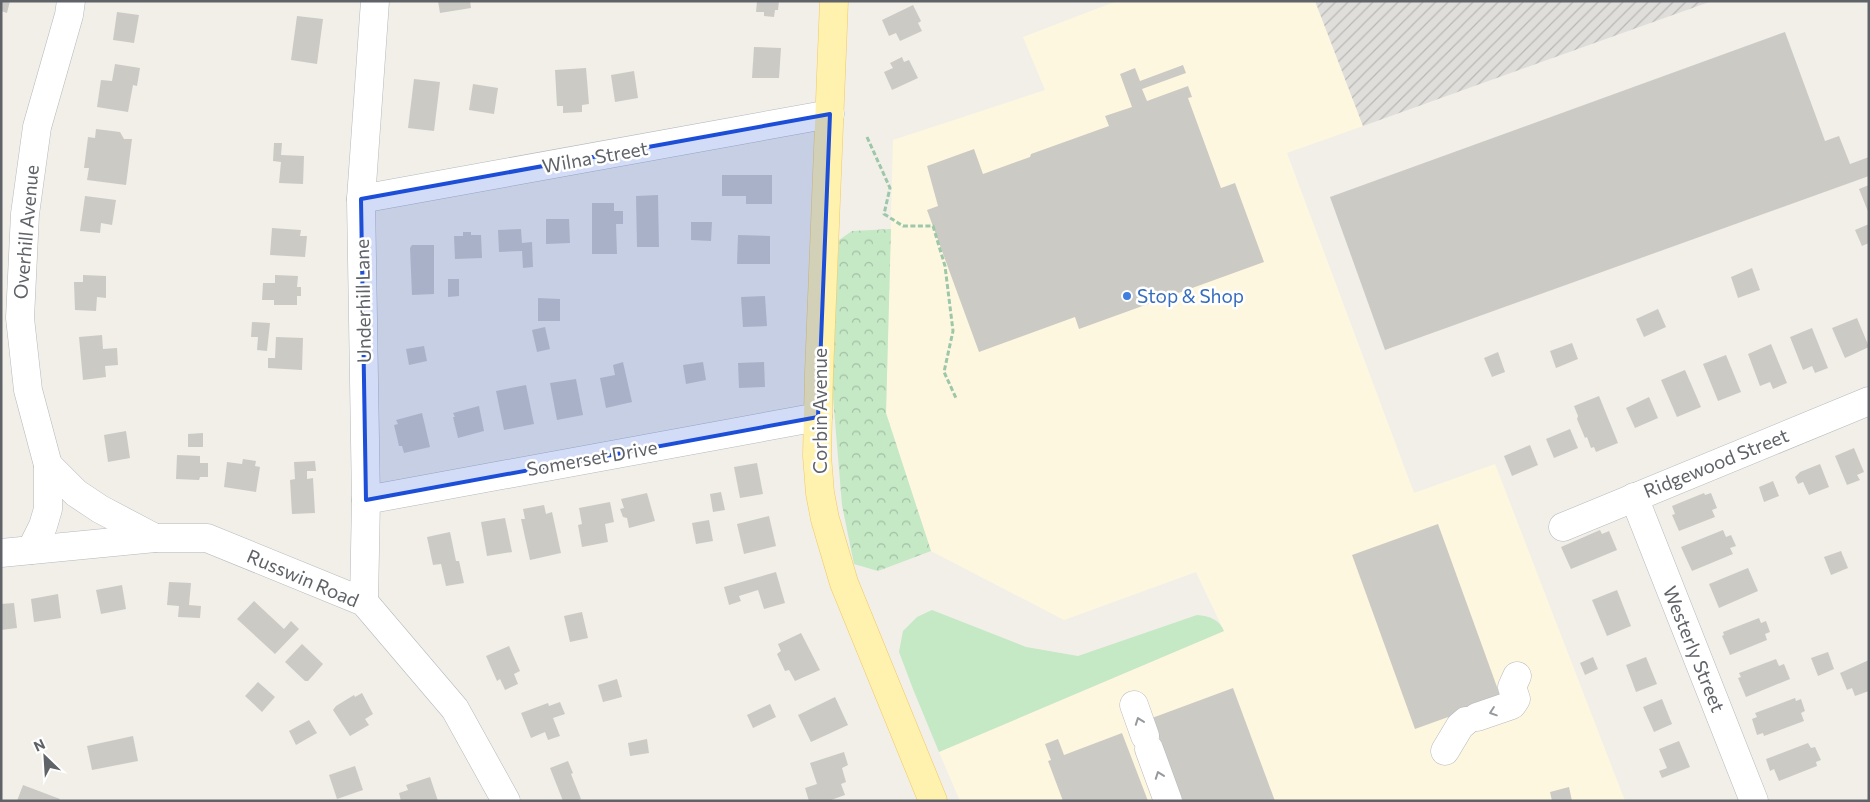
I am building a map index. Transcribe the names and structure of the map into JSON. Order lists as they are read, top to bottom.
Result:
{
  "streets": {
    "main road": ["Corbin Avenue"],
    "street": [
      "Wilna Street",
      "Overhill Avenue",
      "Underhill Lane",
      "Somerset Drive",
      "Ridgewood Street",
      "Russwin Road",
      "Westerly Street"
    ]
  },
  "crossings": [
    ["Wilna Street", "Underhill Lane"],
    ["Wilna Street", "Corbin Avenue"],
    ["Overhill Avenue", "Russwin Road"],
    ["Underhill Lane", "Somerset Drive"],
    ["Underhill Lane", "Russwin Road"],
    ["Corbin Avenue", "Somerset Drive"],
    ["Ridgewood Street", "Westerly Street"]
  ],
  "places": ["Stop & Shop"],
  "north": "top left"
}
